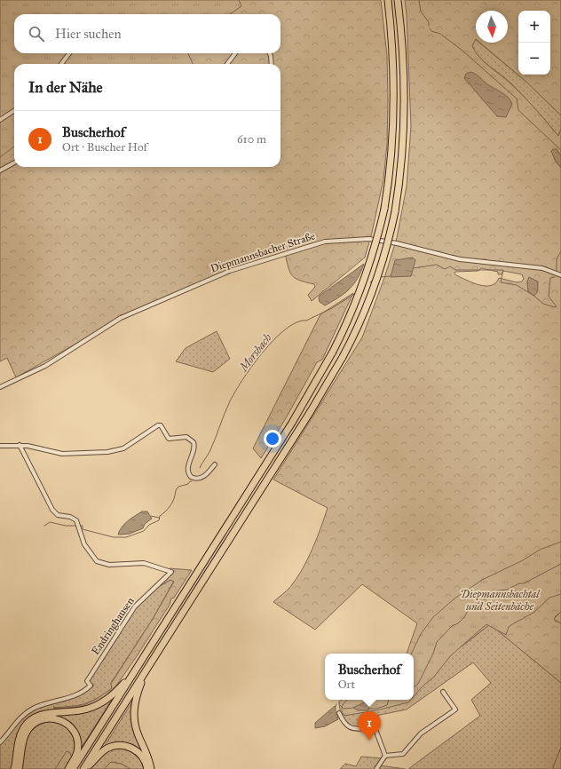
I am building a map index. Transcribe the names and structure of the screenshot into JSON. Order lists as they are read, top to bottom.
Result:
{
  "streets": {
    "street": ["Diepmannsbacher Straße", "Endringhausen"]
  },
  "water": ["Morsbach"],
  "parks": ["Diepmannsbachtal und Seitenbäche"],
  "north": "bottom",
  "page": {
    "map_buttons": ["+", "−"],
    "search": "Hier suchen",
    "heading": "In der Nähe",
    "list": [
      {
        "mark": "1",
        "name": "Buscherhof",
        "note": "Ort · Buscher Hof",
        "value": "610 m"
      }
    ],
    "popup": ["Buscherhof", "Ort"],
    "pins": "1"
  }
}
